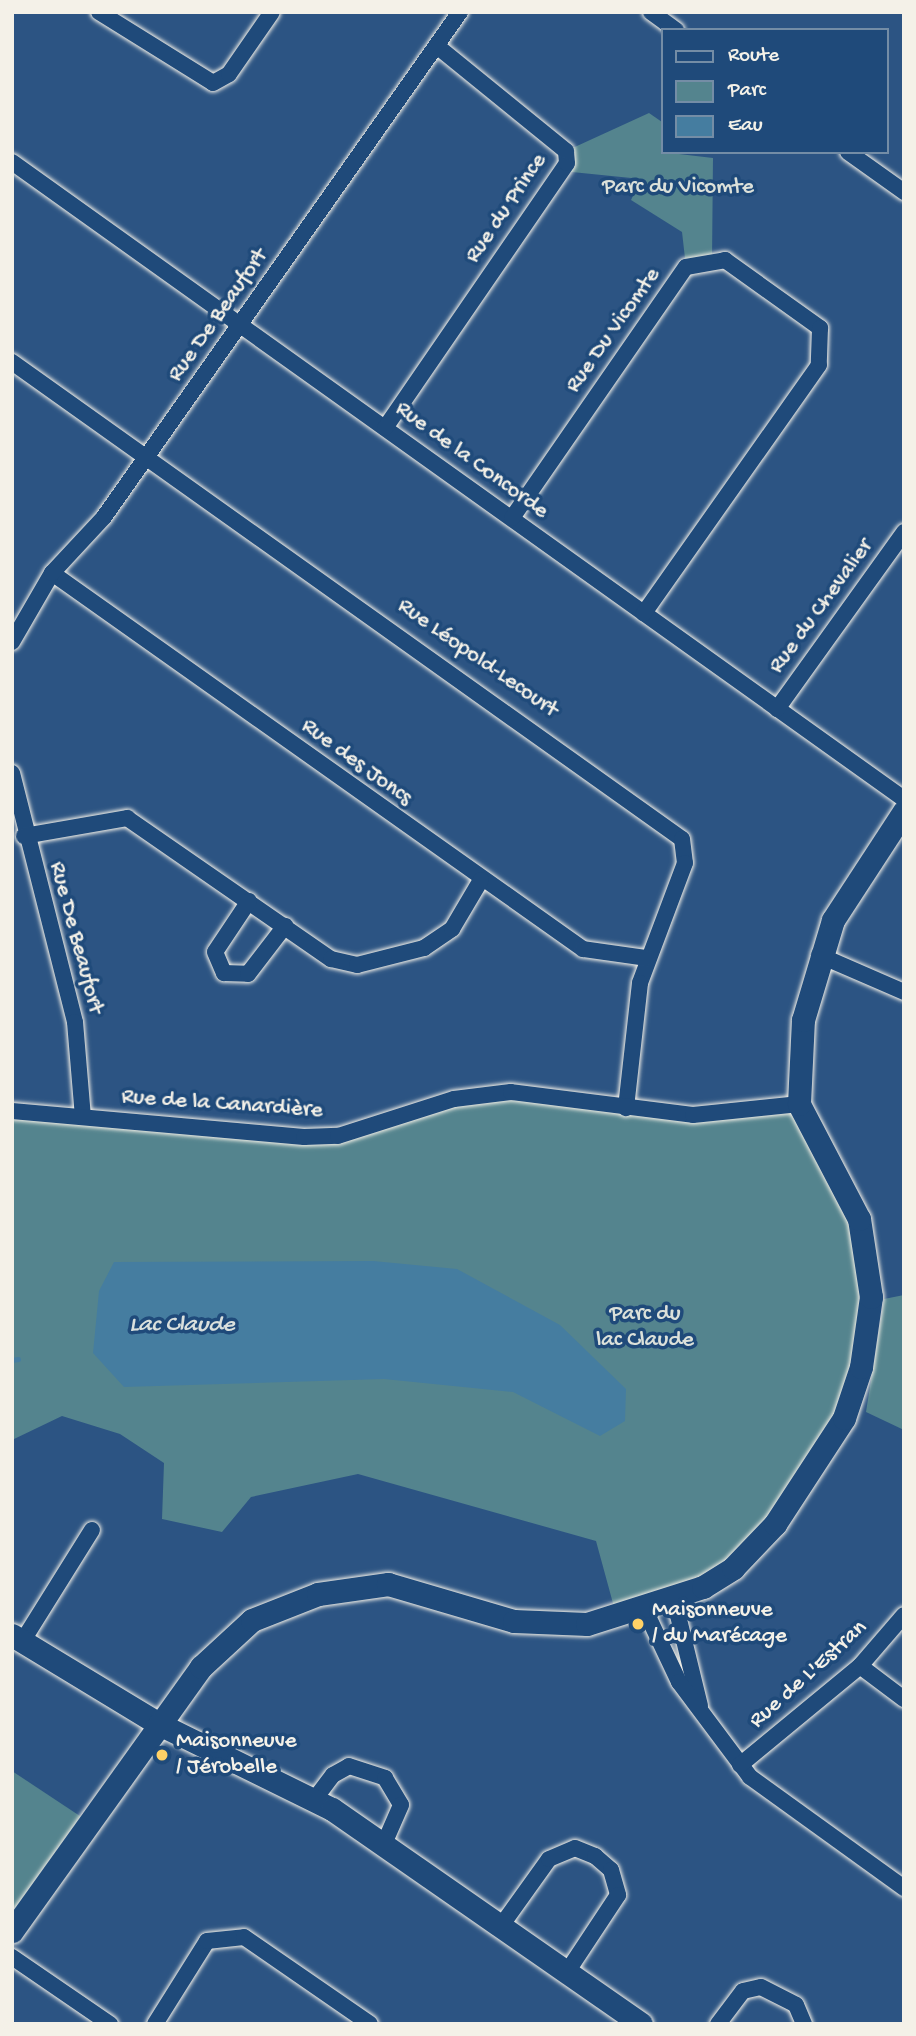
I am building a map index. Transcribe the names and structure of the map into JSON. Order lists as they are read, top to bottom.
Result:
{
  "streets": {
    "street": [
      "Rue du Prince",
      "Rue De Beaufort",
      "Rue Du Vicomte",
      "Rue de la Concorde",
      "Rue du Chevalier",
      "Rue Léopold-Lecourt",
      "Rue des Joncs",
      "Rue de la Canardière",
      "Rue de L'Estran"
    ]
  },
  "crossings": [
    ["Rue du Prince", "Rue De Beaufort"],
    ["Rue du Prince", "Rue de la Concorde"],
    ["Rue De Beaufort", "Rue de la Concorde"],
    ["Rue De Beaufort", "Rue Léopold-Lecourt"],
    ["Rue De Beaufort", "Rue des Joncs"],
    ["Rue De Beaufort", "Rue de la Canardière"],
    ["Rue Du Vicomte", "Rue de la Concorde"],
    ["Rue de la Concorde", "Rue du Chevalier"],
    ["Rue Léopold-Lecourt", "Rue des Joncs"],
    ["Rue Léopold-Lecourt", "Rue de la Canardière"]
  ],
  "water": ["Lac Claude"],
  "parks": ["Parc du Vicomte", "Parc du lac Claude"],
  "places": ["Maisonneuve / du Marécage", "Maisonneuve / Jérobelle"],
  "legend": ["Route", "Parc", "Eau"]
}
